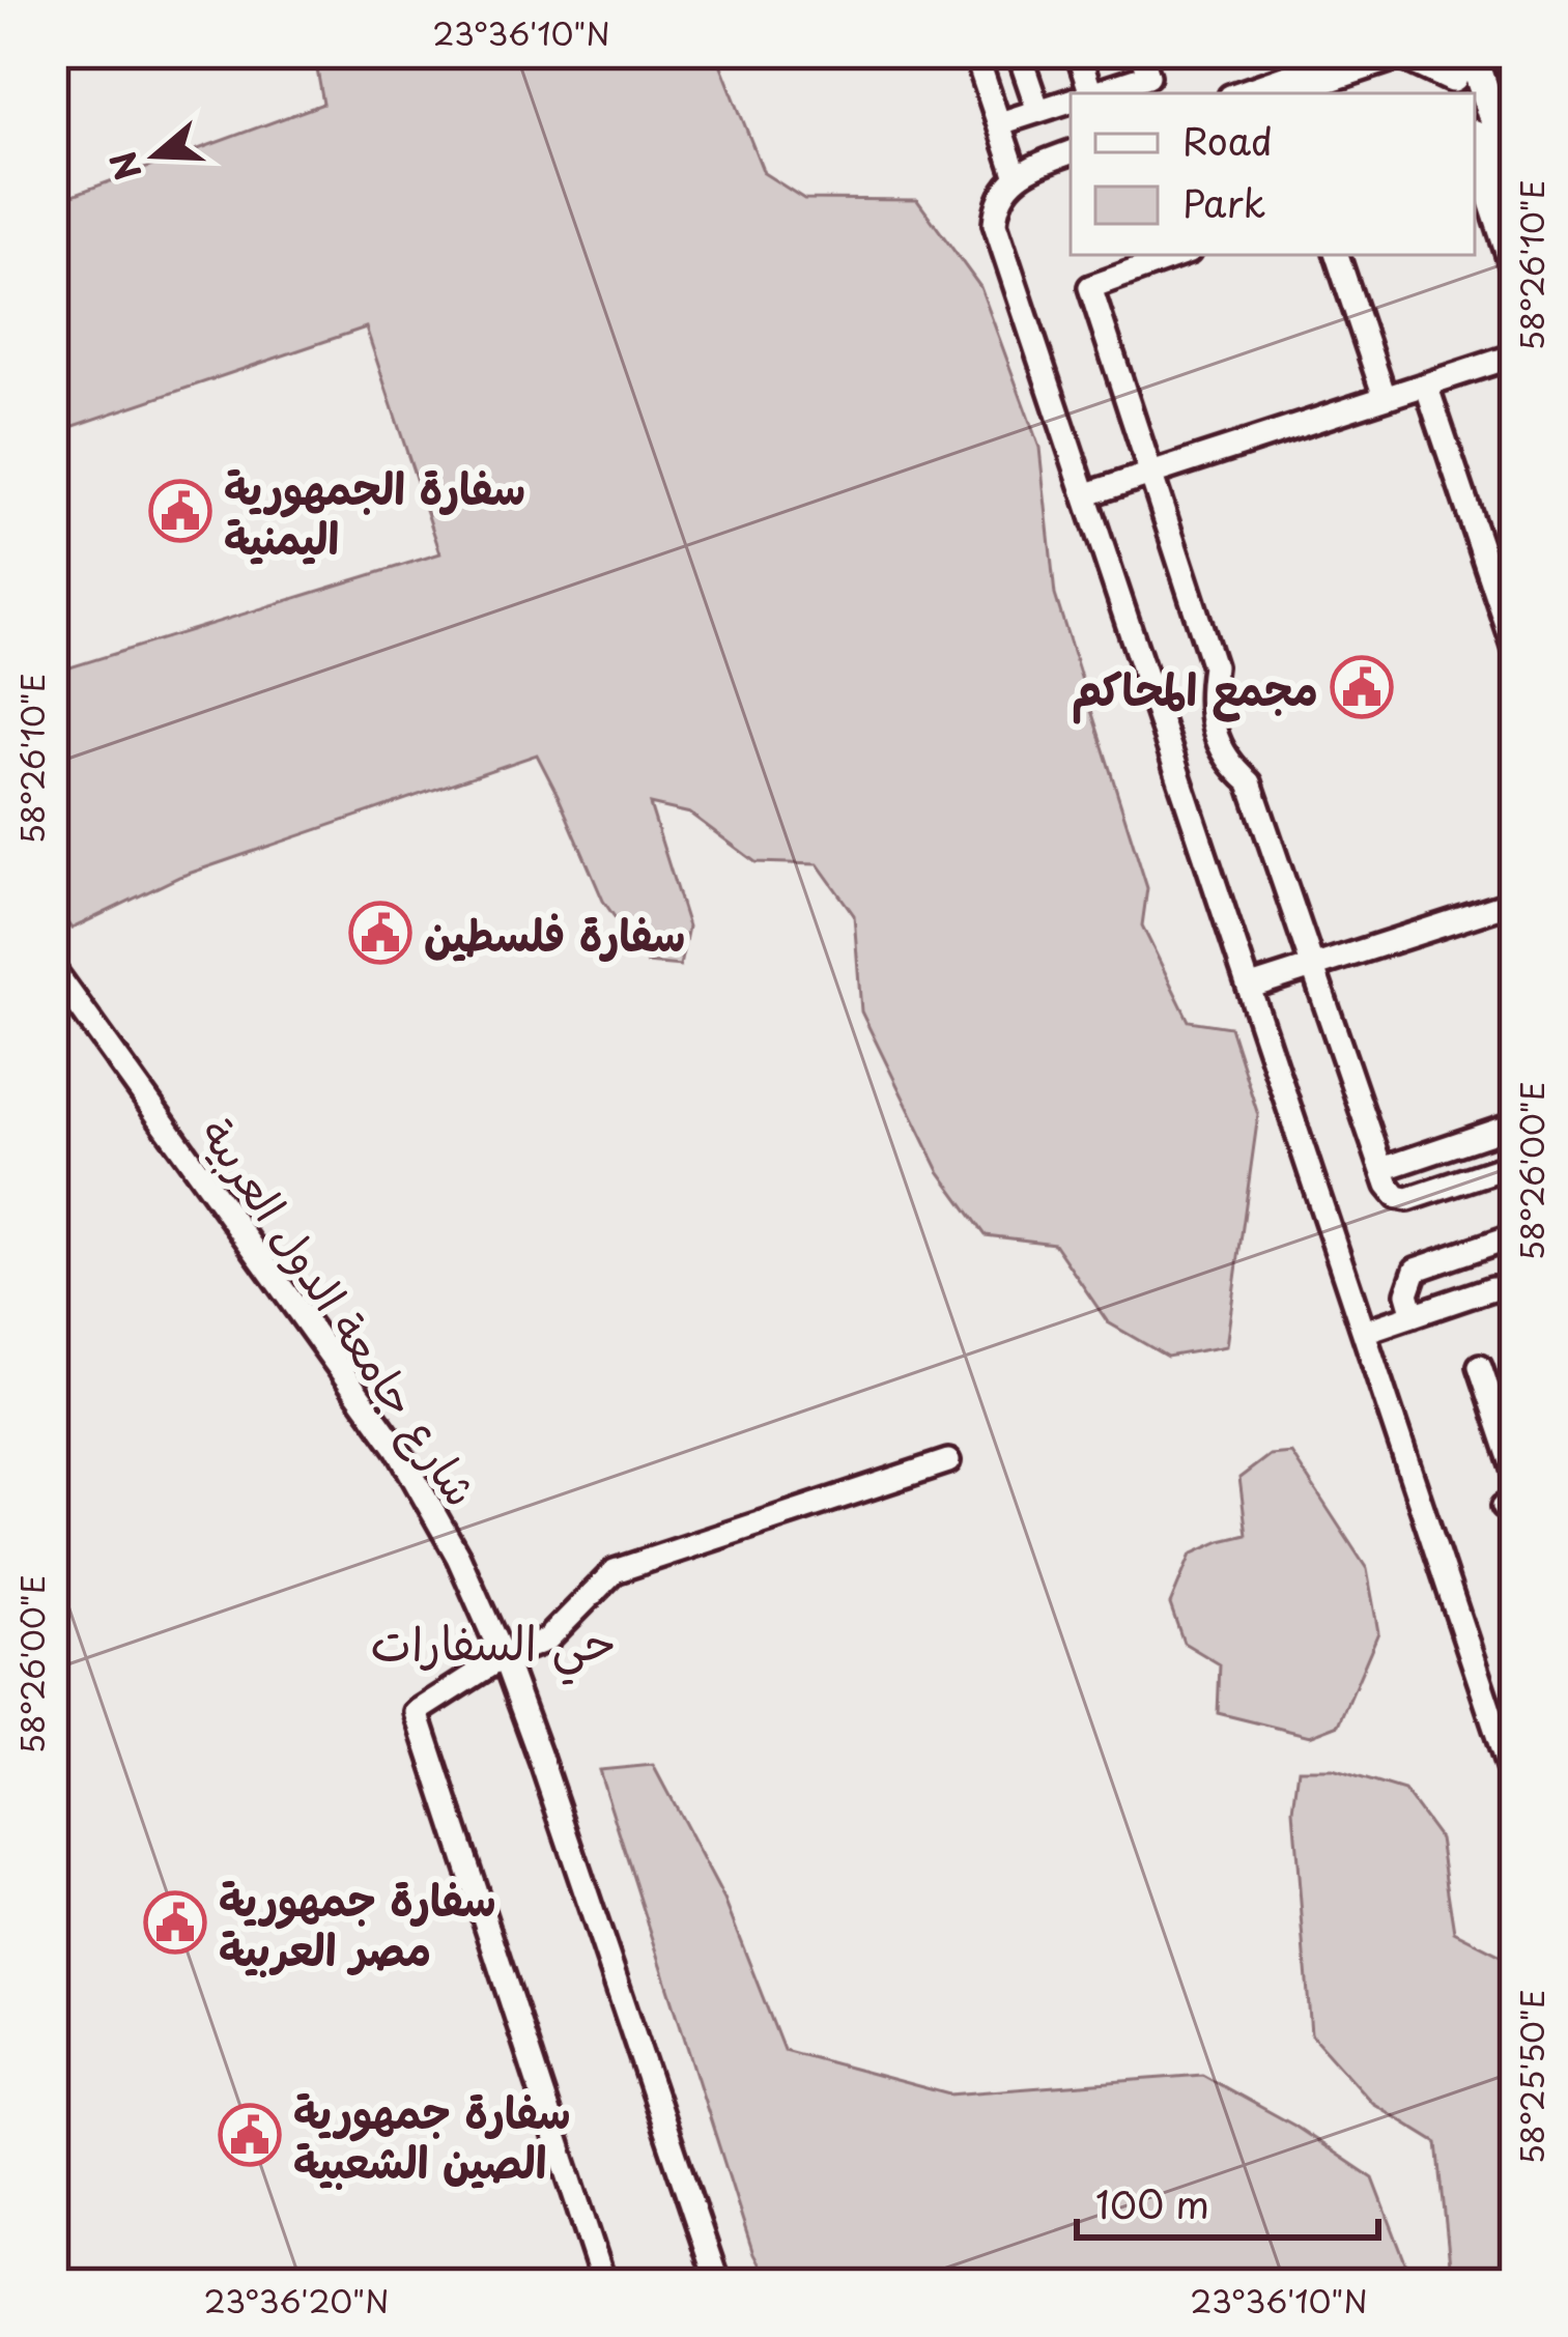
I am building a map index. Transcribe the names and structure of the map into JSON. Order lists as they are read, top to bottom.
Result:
{
  "streets": {
    "street": ["شارع جامعة الدول العربية"]
  },
  "districts": ["حي السفارات"],
  "places": {
    "public building": [
      "سفارة الجمهورية اليمنية",
      "مجمع المحاكم",
      "سفارة فلسطين",
      "سفارة جمهورية مصر العربية",
      "سفارة جمهورية الصين الشعبية"
    ]
  },
  "legend": ["Road", "Park"],
  "scale_bar": "100 m",
  "north": "left",
  "coordinates": [
    "23°36'10\"N",
    "58°26'10\"E",
    "58°26'00\"E",
    "58°25'50\"E",
    "23°36'20\"N"
  ]
}
